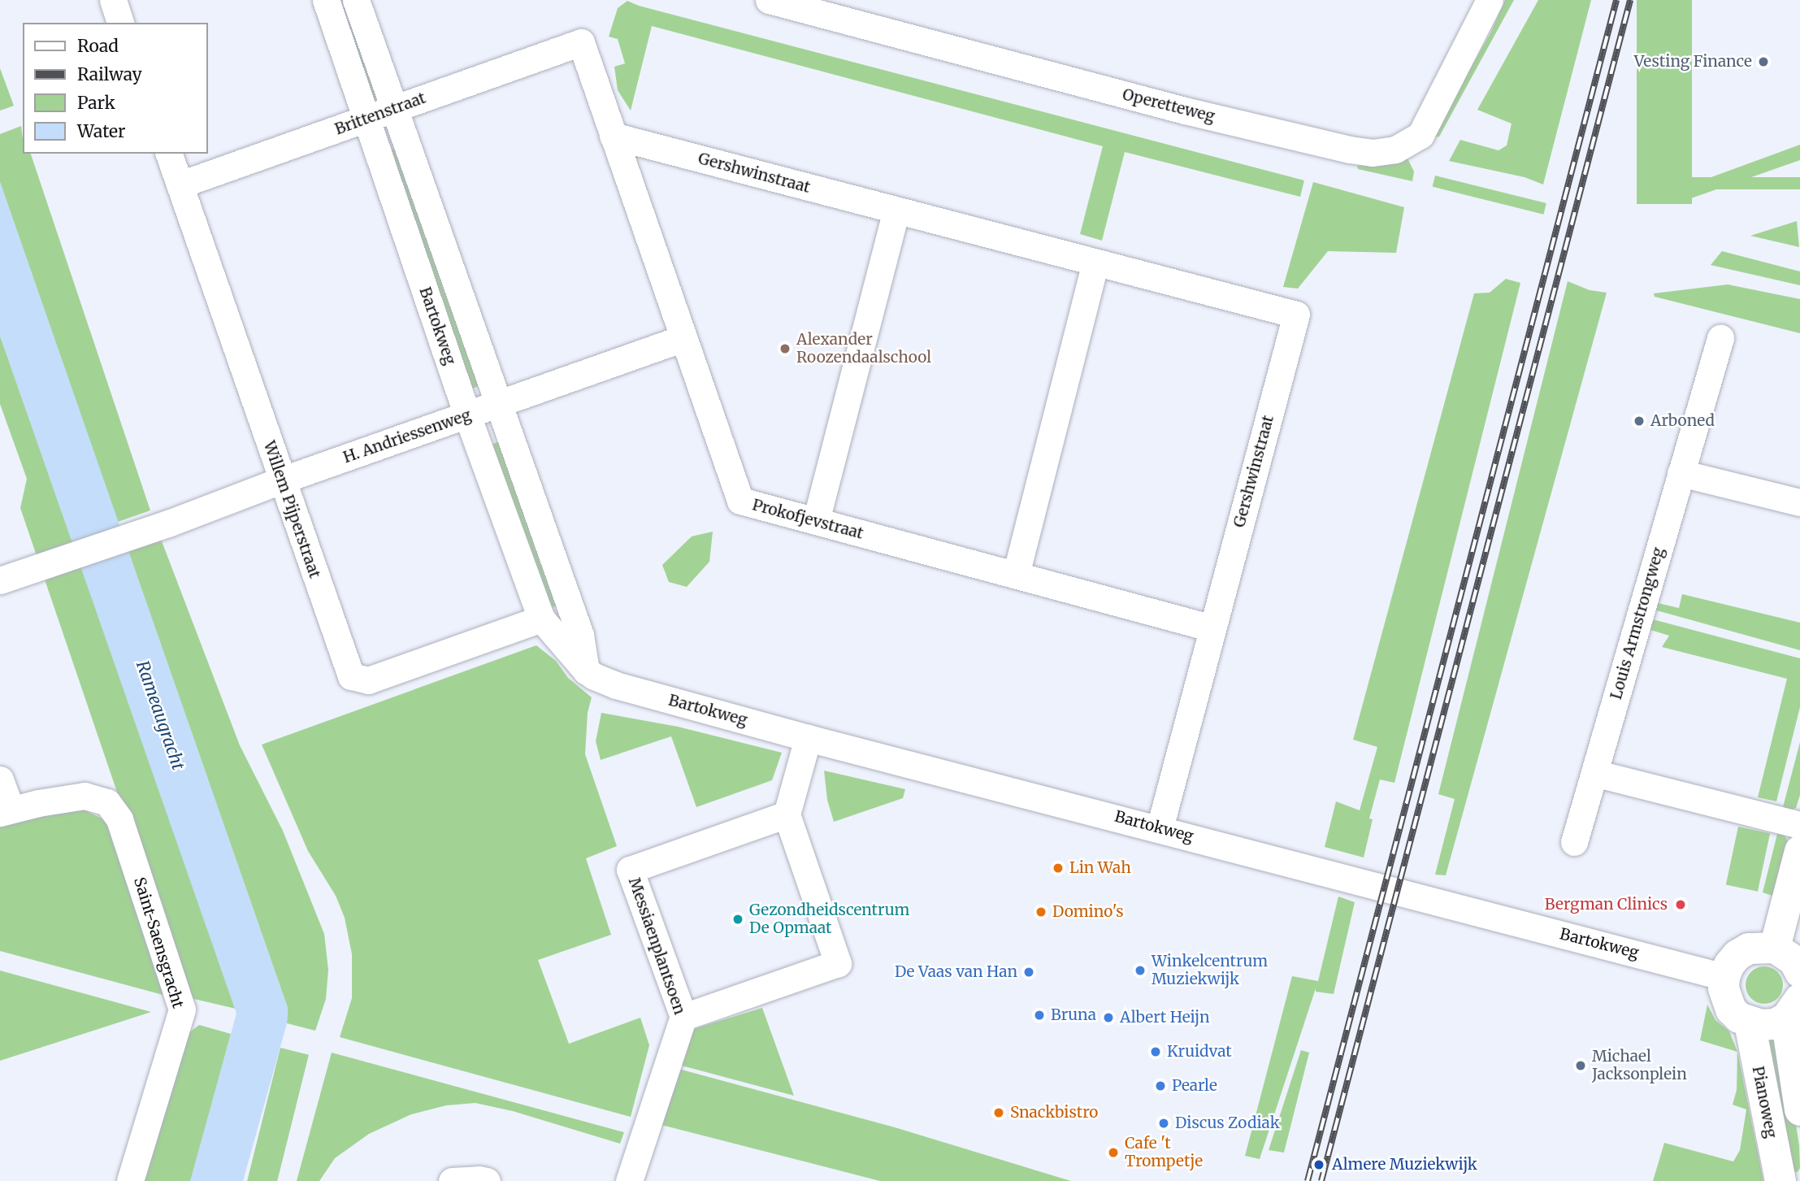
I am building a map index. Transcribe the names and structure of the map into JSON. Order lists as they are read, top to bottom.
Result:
{
  "streets": {
    "street": [
      "Operetteweg",
      "Brittenstraat",
      "Gershwinstraat",
      "Bartokweg",
      "H. Andriessenweg",
      "Willem Pijperstraat",
      "Prokofjevstraat",
      "Louis Armstrongweg",
      "Saint-Saensgracht",
      "Messiaenplantsoen",
      "Pianoweg"
    ]
  },
  "crossings": [
    ["Brittenstraat", "Bartokweg"],
    ["Brittenstraat", "Willem Pijperstraat"],
    ["Brittenstraat", "Prokofjevstraat"],
    ["Gershwinstraat", "Bartokweg"],
    ["Gershwinstraat", "Prokofjevstraat"],
    ["Bartokweg", "H. Andriessenweg"],
    ["Bartokweg", "Willem Pijperstraat"],
    ["H. Andriessenweg", "Willem Pijperstraat"],
    ["H. Andriessenweg", "Prokofjevstraat"]
  ],
  "water": ["Rameaugracht"],
  "places": [
    "Vesting Finance",
    "Alexander Roozendaalschool",
    "Arboned",
    "Lin Wah",
    "Bergman Clinics",
    "Domino's",
    "Gezondheidscentrum De Opmaat",
    "Winkelcentrum Muziekwijk",
    "De Vaas van Han",
    "Bruna",
    "Albert Heijn",
    "Kruidvat",
    "Michael Jacksonplein",
    "Pearle",
    "Snackbistro",
    "Discus Zodiak",
    "Cafe 't Trompetje",
    "Almere Muziekwijk"
  ],
  "legend": [
    "Road",
    "Railway",
    "Park",
    "Water"
  ]
}
